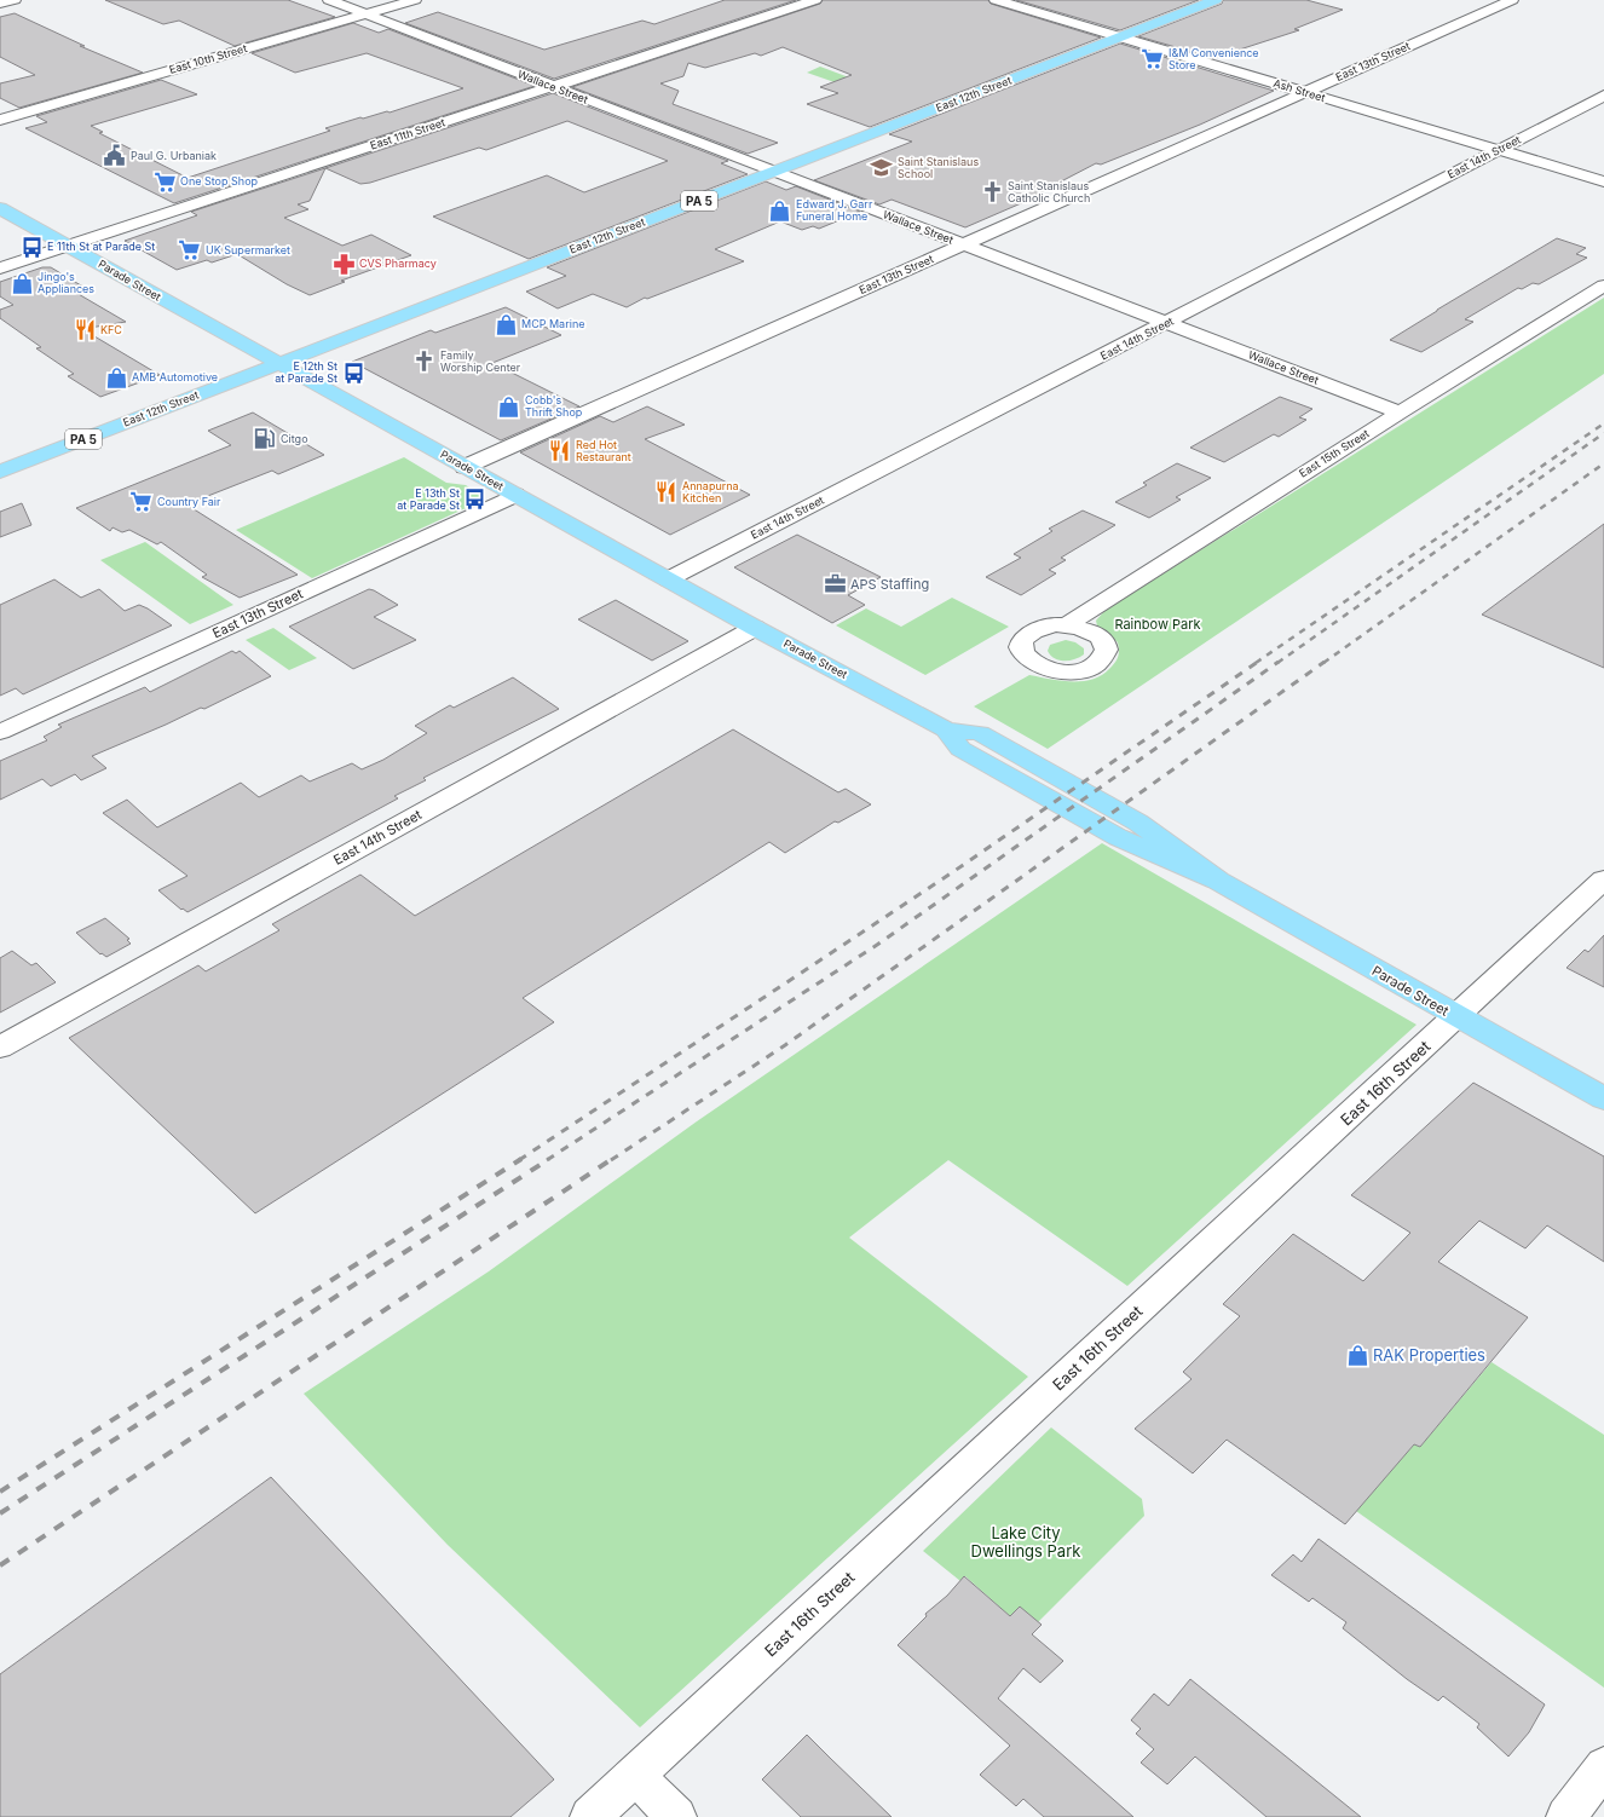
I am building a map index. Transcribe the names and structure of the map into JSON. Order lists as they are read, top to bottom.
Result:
{
  "streets": {
    "main road": ["East 12th Street", "PA 5", "Parade Street"],
    "street": [
      "East 10th Street",
      "East 13th Street",
      "Wallace Street",
      "Ash Street",
      "East 11th Street",
      "East 14th Street",
      "East 15th Street",
      "East 16th Street"
    ]
  },
  "crossings": [
    ["East 10th Street", "Wallace Street"],
    ["East 13th Street", "Wallace Street"],
    ["East 13th Street", "Ash Street"],
    ["East 13th Street", "Parade Street"],
    ["Wallace Street", "East 12th Street"],
    ["Wallace Street", "East 11th Street"],
    ["Wallace Street", "East 14th Street"],
    ["Wallace Street", "East 15th Street"],
    ["Ash Street", "East 12th Street"],
    ["Ash Street", "East 14th Street"],
    ["East 12th Street", "Parade Street"],
    ["East 11th Street", "Parade Street"],
    ["East 14th Street", "Parade Street"],
    ["Parade Street", "East 16th Street"]
  ],
  "parks": ["Rainbow Park", "Lake City Dwellings Park"],
  "places": {
    "supermarket": [
      "I&M Convenience Store",
      "One Stop Shop",
      "UK Supermarket",
      "Country Fair"
    ],
    "public building": ["Paul G. Urbaniak"],
    "school or university": ["Saint Stanislaus School"],
    "church": ["Saint Stanislaus Catholic Church", "Family Worship Center"],
    "shop": [
      "Edward J. Garr Funeral Home",
      "Jingo's Appliances",
      "MCP Marine",
      "AMB Automotive",
      "Cobb's Thrift Shop",
      "RAK Properties"
    ],
    "bus stop": ["E 11th St at Parade St", "E 12th St at Parade St", "E 13th St at Parade St"],
    "pharmacy": ["CVS Pharmacy"],
    "restaurant": ["KFC", "Red Hot Restaurant", "Annapurna Kitchen"],
    "fuel station": ["Citgo"],
    "office": ["APS Staffing"]
  }
}
